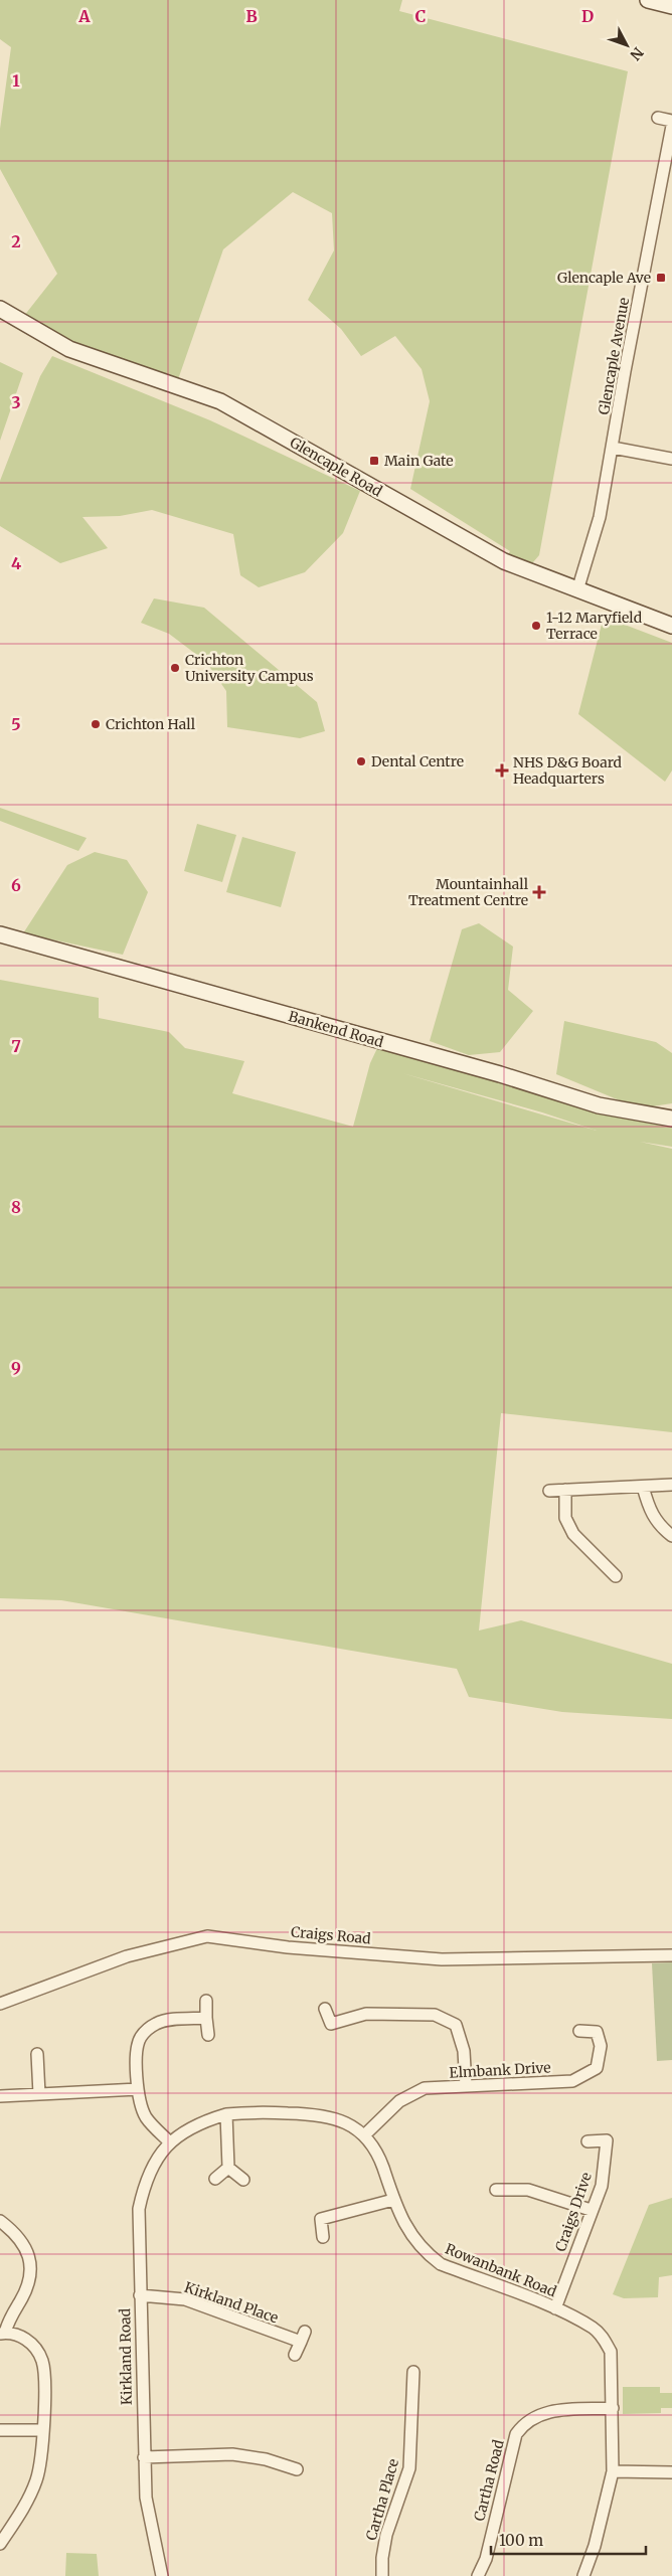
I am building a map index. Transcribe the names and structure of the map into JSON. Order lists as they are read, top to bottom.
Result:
{
  "streets": {
    "main road": ["Glencaple Road", "Bankend Road"],
    "street": [
      "Glencaple Avenue",
      "Craigs Road",
      "Elmbank Drive",
      "Craigs Drive",
      "Rowanbank Road",
      "Kirkland Place",
      "Kirkland Road",
      "Cartha Road",
      "Cartha Place"
    ]
  },
  "crossings": [
    ["Glencaple Avenue", "Glencaple Road"],
    ["Elmbank Drive", "Rowanbank Road"],
    ["Craigs Drive", "Rowanbank Road"],
    ["Rowanbank Road", "Kirkland Road"],
    ["Rowanbank Road", "Cartha Road"],
    ["Kirkland Place", "Kirkland Road"]
  ],
  "places": {
    "transit": ["Glencaple Ave", "Main Gate"],
    "other": [
      "1-12 Maryfield Terrace",
      "Crichton University Campus",
      "Crichton Hall",
      "Dental Centre"
    ],
    "health": ["NHS D&G Board Headquarters", "Mountainhall Treatment Centre"]
  },
  "scale_bar": "100 m",
  "north": "bottom right",
  "grid": {
    "columns": [
      "A",
      "B",
      "C",
      "D"
    ],
    "rows": [
      "1",
      "2",
      "3",
      "4",
      "5",
      "6",
      "7",
      "8",
      "9"
    ]
  }
}
